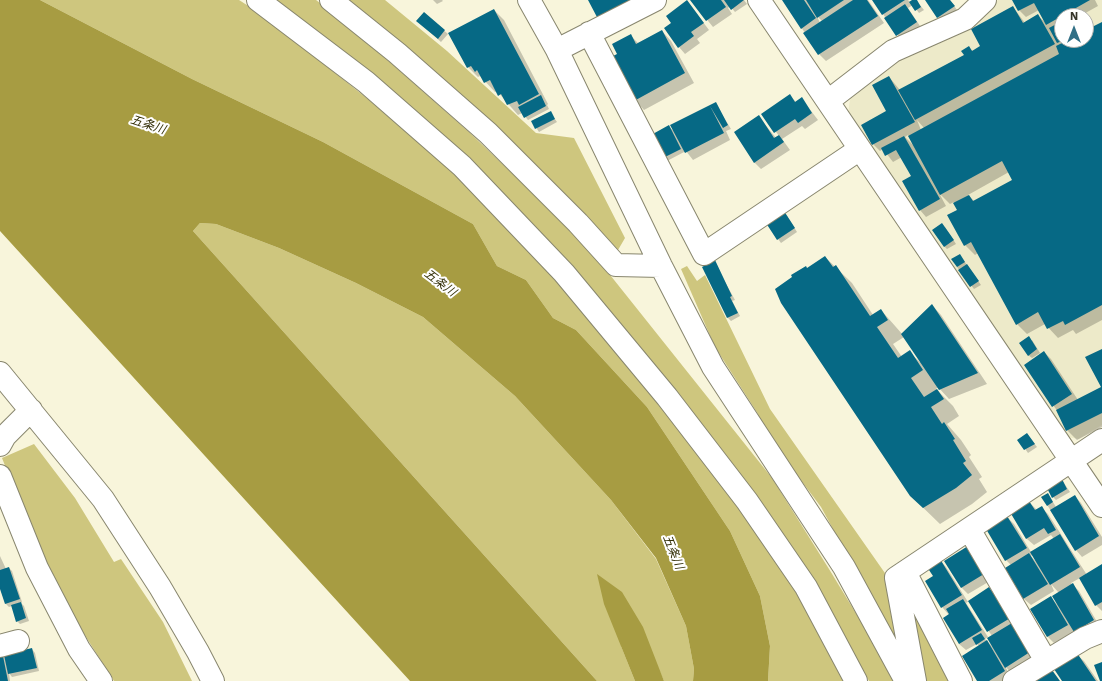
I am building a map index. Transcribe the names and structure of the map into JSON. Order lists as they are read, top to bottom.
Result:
{
  "water": ["五条川"],
  "north": "top"
}
